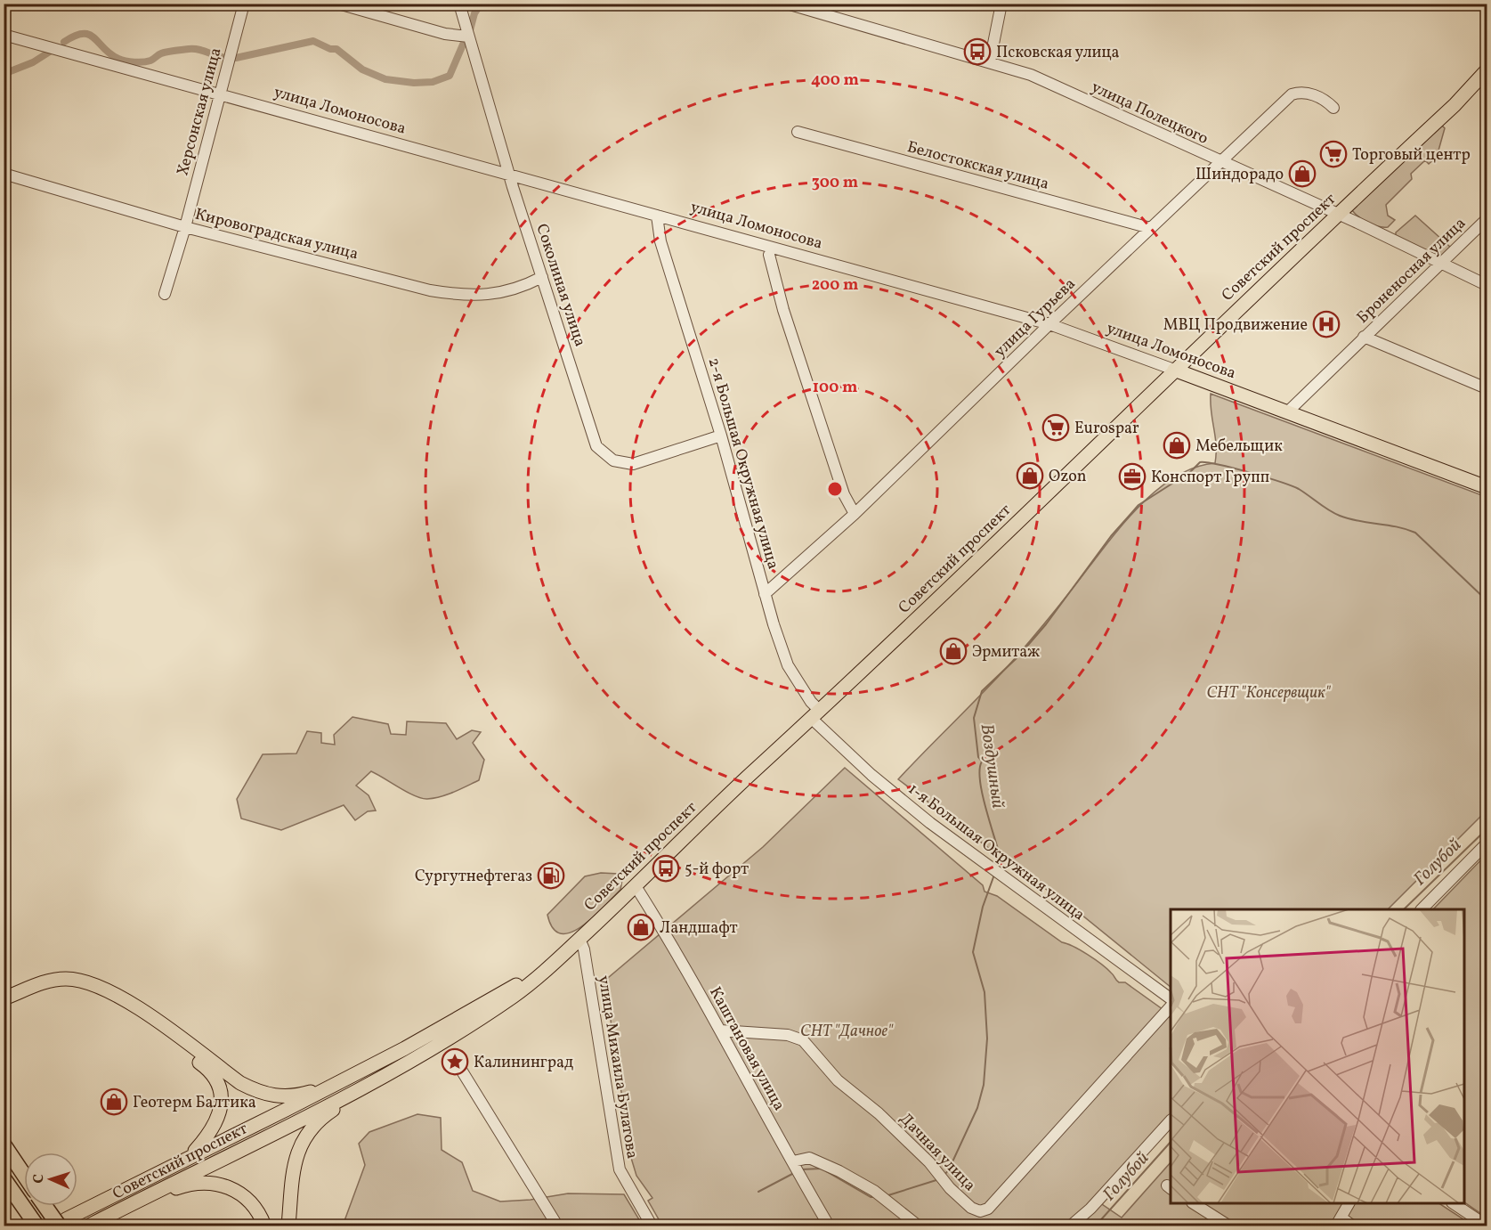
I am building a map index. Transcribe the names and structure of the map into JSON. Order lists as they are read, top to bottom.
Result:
{
  "streets": {
    "main road": ["улица Ломоносова", "Советский проспект"],
    "street": [
      "Херсонская улица",
      "улица Полецкого",
      "Белостокская улица",
      "Кировоградская улица",
      "Броненосная улица",
      "Соколиная улица",
      "улица Гурьева",
      "2-я Большая Окружная улица",
      "1-я Большая Окружная улица",
      "Каштановая улица",
      "улица Михаила Булатова",
      "Дачная улица"
    ]
  },
  "crossings": [
    ["улица Ломоносова", "Херсонская улица"],
    ["улица Ломоносова", "Советский проспект"],
    ["улица Ломоносова", "Броненосная улица"],
    ["улица Ломоносова", "Соколиная улица"],
    ["улица Ломоносова", "улица Гурьева"],
    ["улица Ломоносова", "2-я Большая Окружная улица"],
    ["Херсонская улица", "Кировоградская улица"],
    ["улица Полецкого", "Советский проспект"],
    ["улица Полецкого", "Броненосная улица"],
    ["улица Полецкого", "улица Гурьева"],
    ["Белостокская улица", "улица Гурьева"],
    ["Кировоградская улица", "Соколиная улица"],
    ["Советский проспект", "2-я Большая Окружная улица"],
    ["Советский проспект", "1-я Большая Окружная улица"],
    ["Советский проспект", "Каштановая улица"],
    ["Советский проспект", "улица Михаила Булатова"],
    ["Соколиная улица", "2-я Большая Окружная улица"],
    ["улица Гурьева", "2-я Большая Окружная улица"],
    ["2-я Большая Окружная улица", "1-я Большая Окружная улица"],
    ["Каштановая улица", "Дачная улица"]
  ],
  "water": ["Воздушный", "Голубой"],
  "parks": ["СНТ \"Консервщик\"", "СНТ \"Дачное\""],
  "places": {
    "bus stop": ["Псковская улица", "5-й форт"],
    "supermarket": ["Торговый центр", "Eurospar"],
    "shop": [
      "Шиндорадо",
      "Мебельщик",
      "Ozon",
      "Эрмитаж",
      "Ландшафт",
      "Геотерм Балтика"
    ],
    "hospital": ["МВЦ Продвижение"],
    "office": ["Конспорт Групп"],
    "fuel station": ["Сургутнефтегаз"],
    "place": ["Калининград"]
  },
  "north": "left",
  "rings": [
    "400 m",
    "300 m",
    "200 m",
    "100 m"
  ]
}
